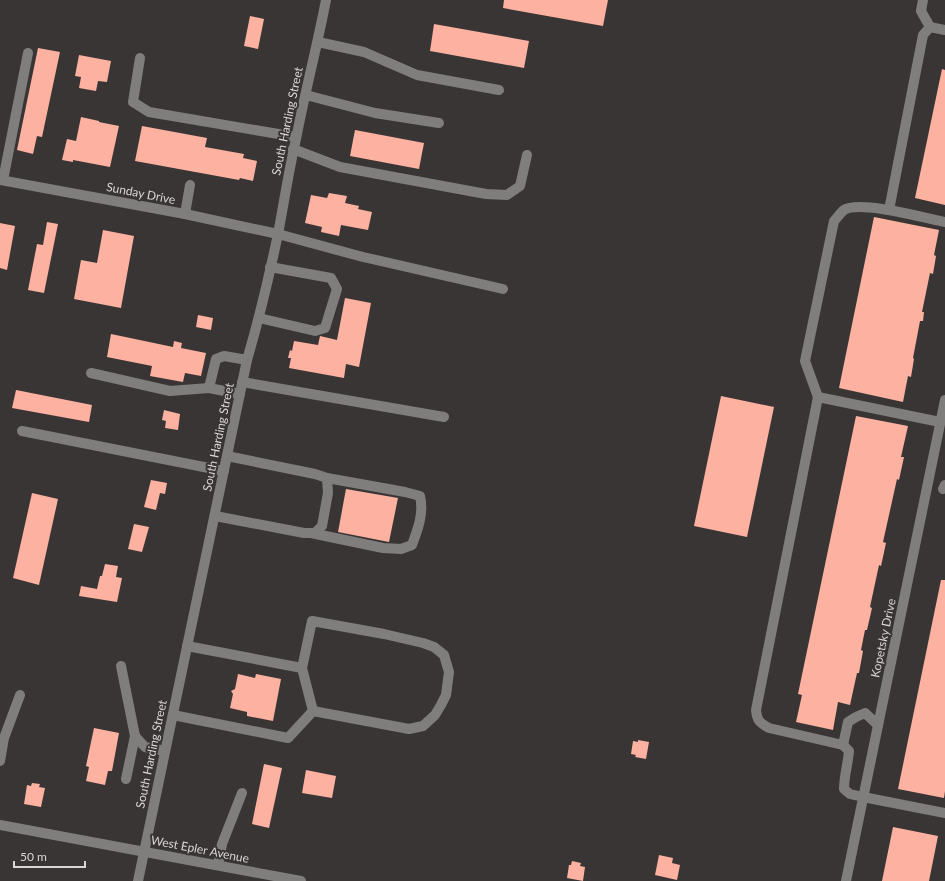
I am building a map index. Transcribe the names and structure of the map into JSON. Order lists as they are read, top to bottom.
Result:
{
  "streets": {
    "street": [
      "South Harding Street",
      "Sunday Drive",
      "Kopetsky Drive",
      "West Epler Avenue"
    ]
  },
  "crossings": [
    ["South Harding Street", "Sunday Drive"],
    ["South Harding Street", "West Epler Avenue"]
  ],
  "scale_bar": "50 m"
}
